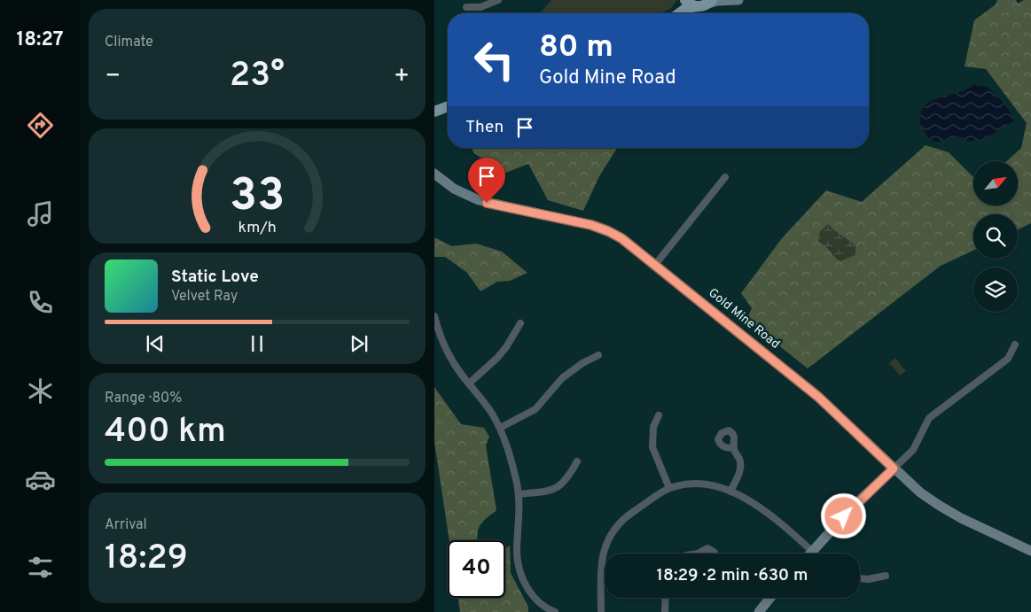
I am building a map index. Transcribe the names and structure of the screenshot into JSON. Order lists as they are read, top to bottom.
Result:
{
  "streets": {
    "street": ["Gold Mine Road"]
  },
  "north": "top right",
  "page": {
    "tabs": "18:27",
    "tile": [
      "Climate",
      ["Range · 80%", "400 km"],
      ["Arrival", "18:29"]
    ],
    "turn": ["80 m", "Gold Mine Road"],
    "heat": ["−", "23°", "+"],
    "then": "Then",
    "song": ["Static Love", "Velvet Ray"],
    "limit": "40",
    "trip": "18:29 · 2 min · 630 m",
    "gauge": ["33", "km/h"]
  }
}
